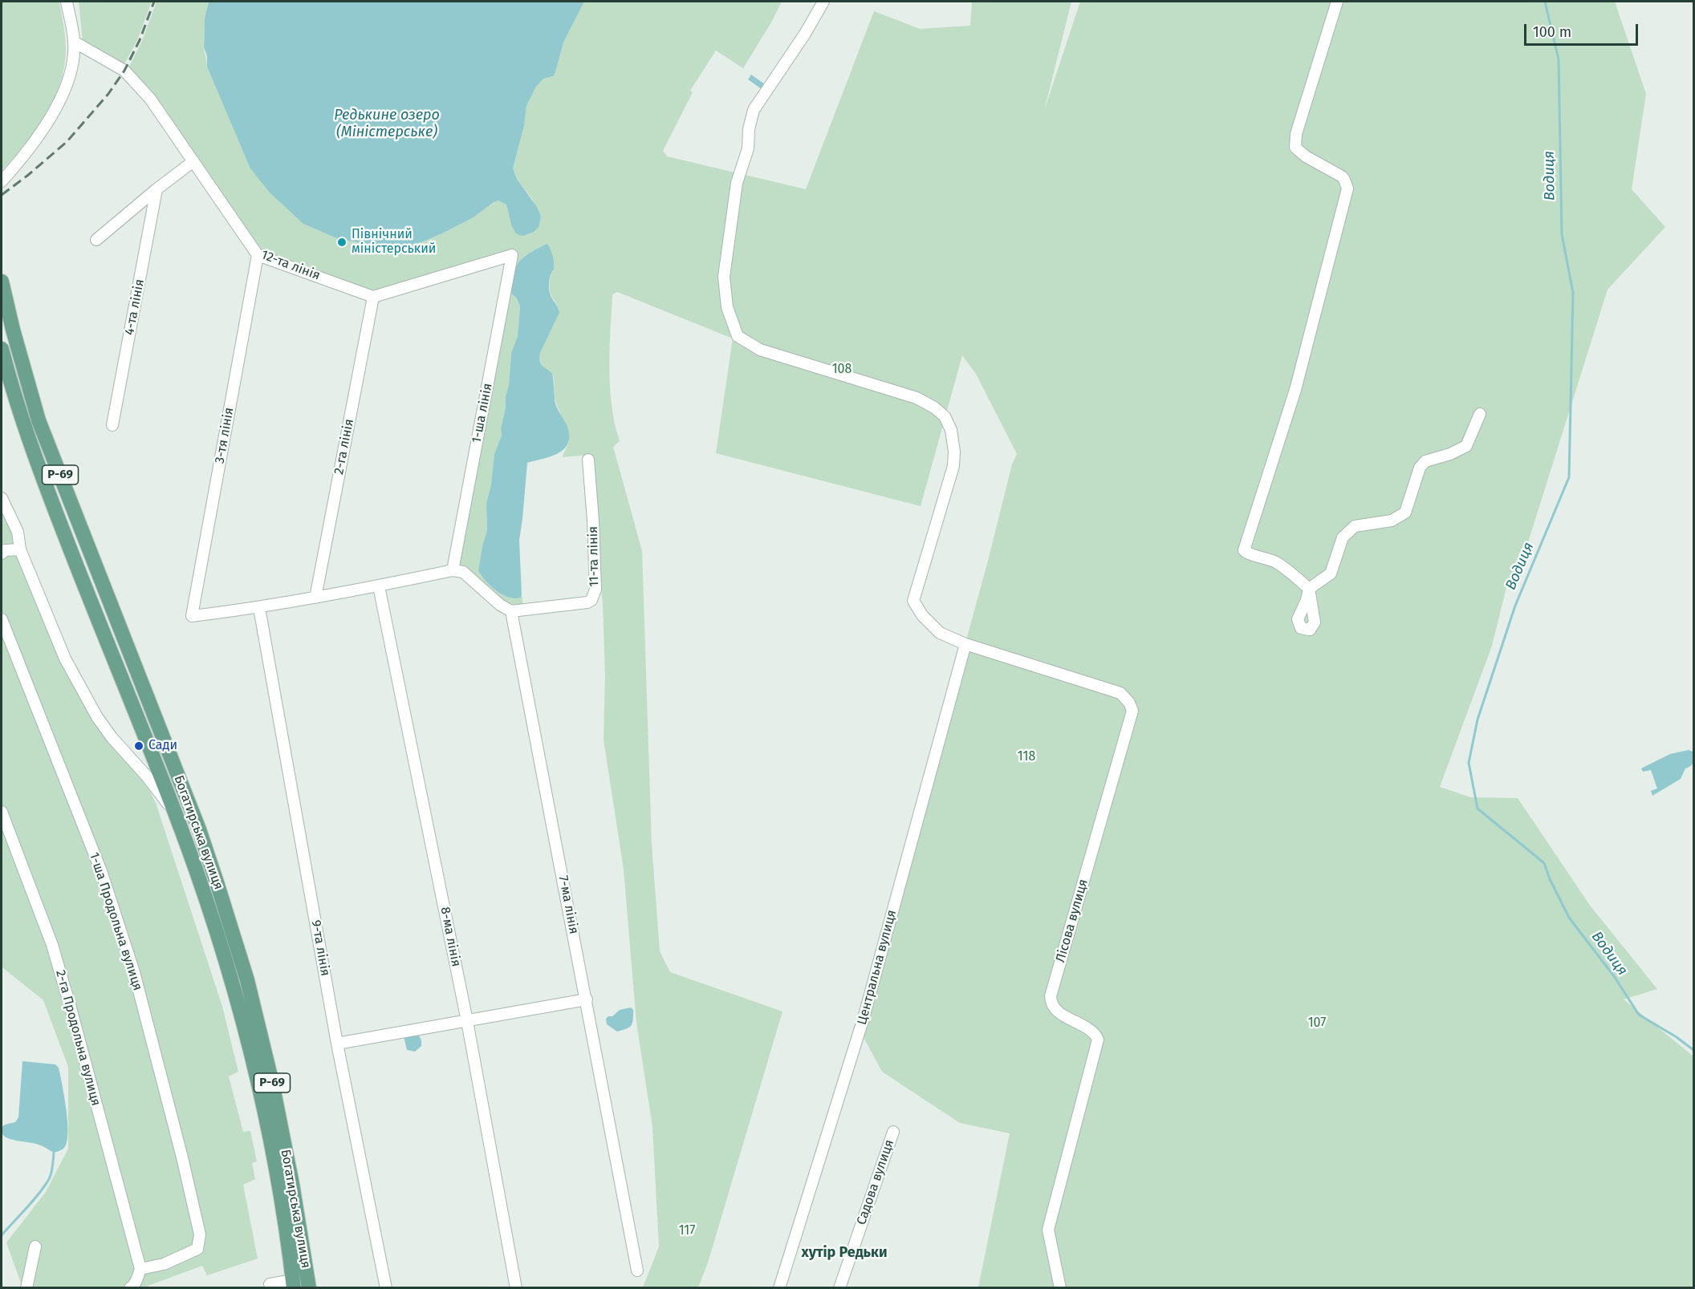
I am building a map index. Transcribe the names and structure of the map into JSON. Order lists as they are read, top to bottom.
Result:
{
  "streets": {
    "main road": ["Р-69", "Богатирська вулиця"],
    "street": [
      "12-та лінія",
      "4-та лінія",
      "1-ша лінія",
      "3-тя лінія",
      "2-га лінія",
      "11-та лінія",
      "7-ма лінія",
      "Лісова вулиця",
      "1-ша Продольна вулиця",
      "8-ма лінія",
      "9-та лінія",
      "Центральна вулиця",
      "2-га Продольна вулиця",
      "Садова вулиця"
    ]
  },
  "crossings": [
    ["12-та лінія", "1-ша лінія"],
    ["12-та лінія", "3-тя лінія"],
    ["12-та лінія", "2-га лінія"],
    ["1-ша лінія", "2-га лінія"],
    ["3-тя лінія", "9-та лінія"],
    ["11-та лінія", "7-ма лінія"],
    ["Лісова вулиця", "Центральна вулиця"],
    ["1-ша Продольна вулиця", "2-га Продольна вулиця"]
  ],
  "districts": ["хутір Редьки"],
  "water": ["Редькине озеро (Міністерське)", "Водиця"],
  "parks": [
    "108",
    "118",
    "107",
    "117"
  ],
  "places": ["Північний міністерський", "Сади"],
  "scale_bar": "100 m"
}
